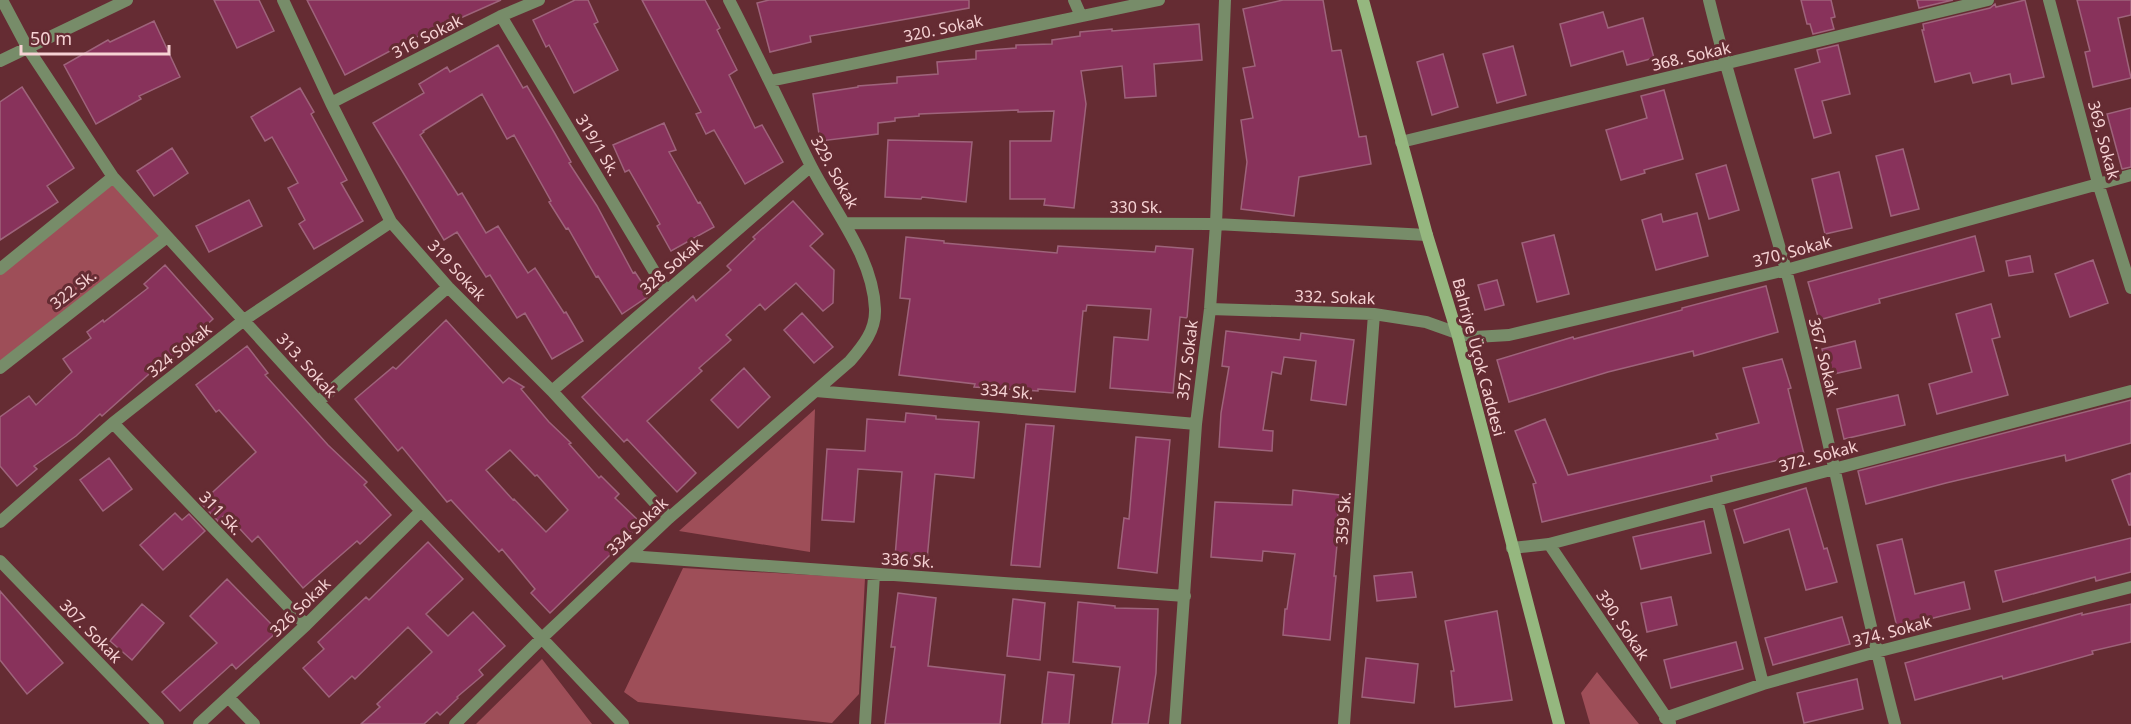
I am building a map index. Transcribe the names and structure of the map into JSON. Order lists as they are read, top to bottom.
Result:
{
  "streets": {
    "street": [
      "320. Sokak",
      "316 Sokak",
      "368. Sokak",
      "369. Sokak",
      "319/1 Sk.",
      "329. Sokak",
      "330 Sk.",
      "370. Sokak",
      "328 Sokak",
      "319 Sokak",
      "322 Sk.",
      "332. Sokak",
      "324 Sokak",
      "Bahriye Üçok Caddesi",
      "367. Sokak",
      "357. Sokak",
      "313. Sokak",
      "334 Sk.",
      "372. Sokak",
      "311 Sk.",
      "359 Sk.",
      "334 Sokak",
      "336 Sk.",
      "326 Sokak",
      "390. Sokak",
      "307. Sokak",
      "374. Sokak"
    ]
  },
  "crossings": [
    ["320. Sokak", "329. Sokak"],
    ["316 Sokak", "319/1 Sk."],
    ["316 Sokak", "319 Sokak"],
    ["368. Sokak", "Bahriye Üçok Caddesi"],
    ["368. Sokak", "367. Sokak"],
    ["369. Sokak", "370. Sokak"],
    ["319/1 Sk.", "328 Sokak"],
    ["329. Sokak", "330 Sk."],
    ["329. Sokak", "328 Sokak"],
    ["329. Sokak", "334 Sokak"],
    ["330 Sk.", "Bahriye Üçok Caddesi"],
    ["330 Sk.", "357. Sokak"],
    ["370. Sokak", "332. Sokak"],
    ["370. Sokak", "Bahriye Üçok Caddesi"],
    ["370. Sokak", "367. Sokak"],
    ["328 Sokak", "319 Sokak"],
    ["319 Sokak", "324 Sokak"],
    ["319 Sokak", "334 Sokak"],
    ["322 Sk.", "313. Sokak"],
    ["332. Sokak", "Bahriye Üçok Caddesi"],
    ["332. Sokak", "357. Sokak"],
    ["332. Sokak", "359 Sk."],
    ["324 Sokak", "313. Sokak"],
    ["324 Sokak", "311 Sk."],
    ["Bahriye Üçok Caddesi", "372. Sokak"],
    ["367. Sokak", "372. Sokak"],
    ["367. Sokak", "374. Sokak"],
    ["357. Sokak", "334 Sk."],
    ["357. Sokak", "336 Sk."],
    ["313. Sokak", "334 Sokak"],
    ["313. Sokak", "326 Sokak"],
    ["334 Sk.", "334 Sokak"],
    ["372. Sokak", "390. Sokak"],
    ["311 Sk.", "326 Sokak"],
    ["334 Sokak", "336 Sk."],
    ["390. Sokak", "374. Sokak"]
  ],
  "scale_bar": "50 m"
}
